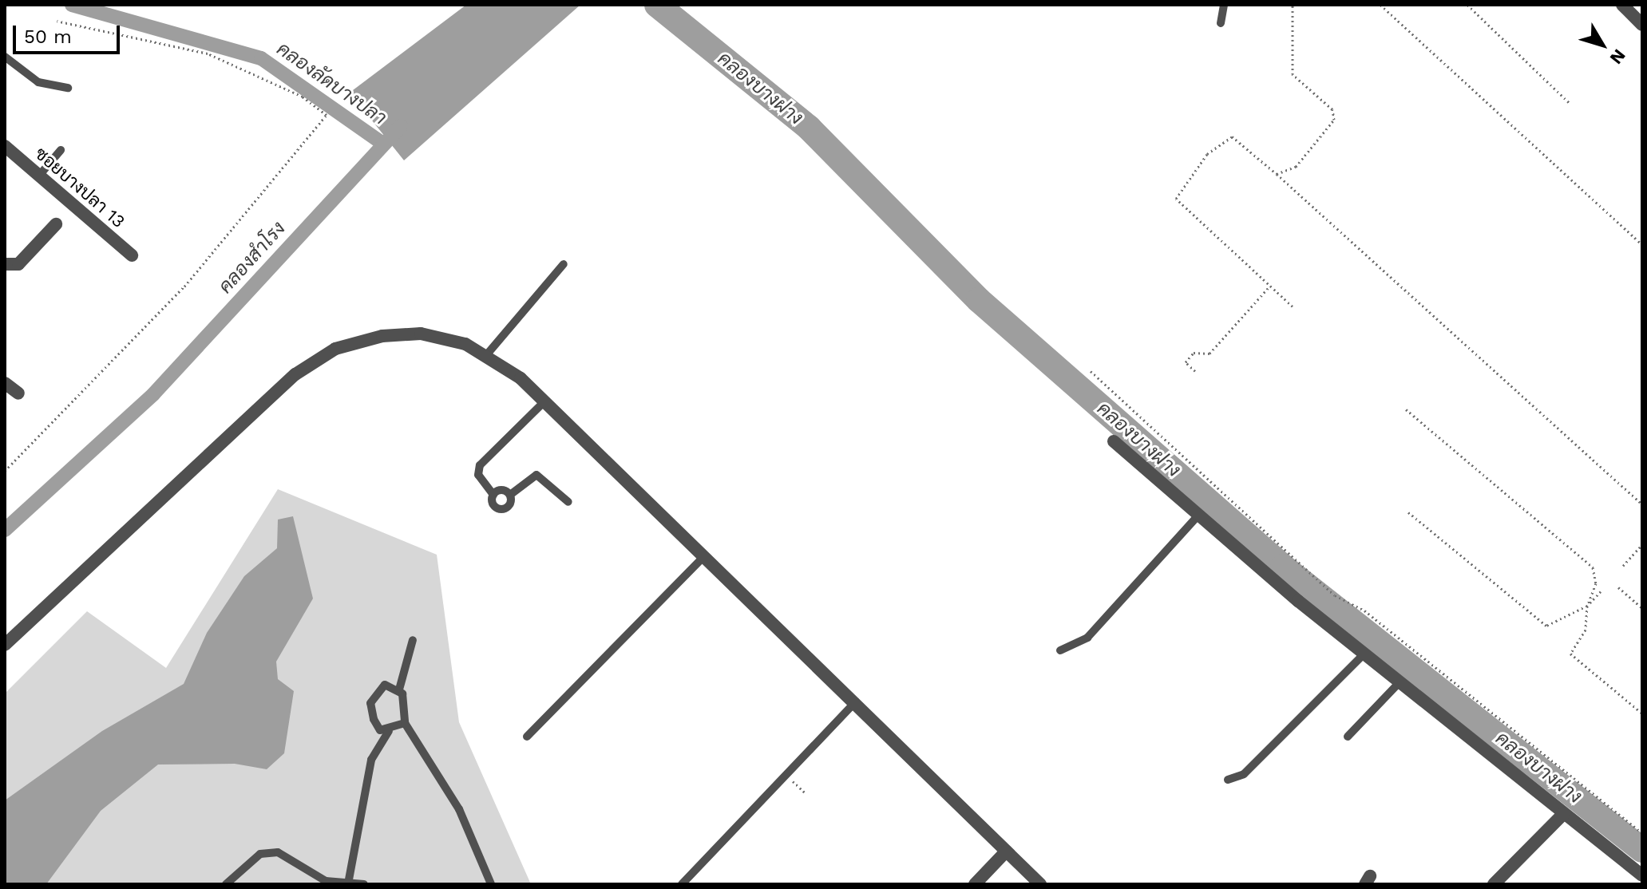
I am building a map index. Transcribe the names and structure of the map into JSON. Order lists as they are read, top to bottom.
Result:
{
  "streets": {
    "street": ["ซอยบางปลา 13"]
  },
  "water": ["คลองลัดบางปลา", "คลองบางฝาง", "คลองสำโรง"],
  "scale_bar": "50 m",
  "north": "bottom right"
}
